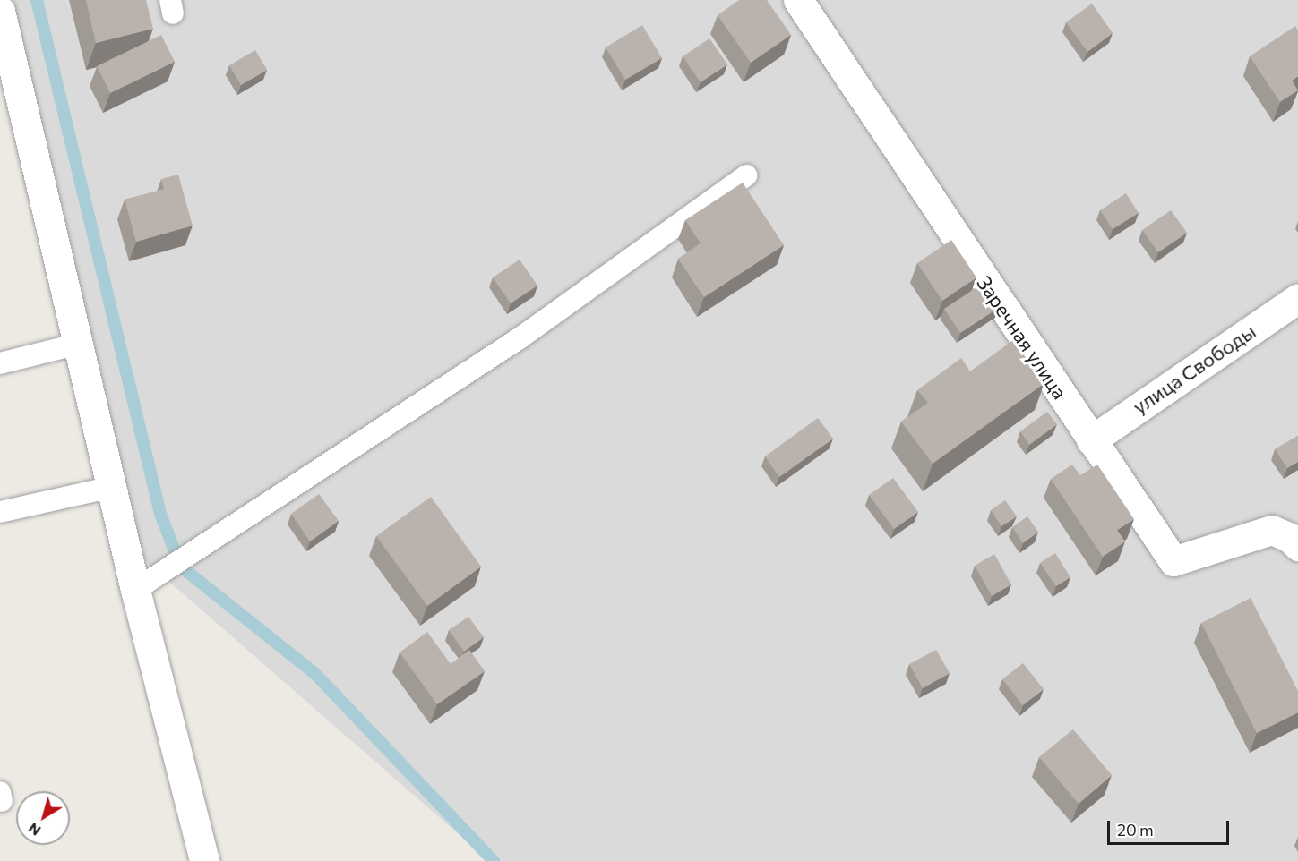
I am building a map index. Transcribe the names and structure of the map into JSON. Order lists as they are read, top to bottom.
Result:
{
  "streets": {
    "street": ["Заречная улица", "улица Свободы"]
  },
  "crossings": [
    ["Заречная улица", "улица Свободы"]
  ],
  "scale_bar": "20 m",
  "north": "bottom left"
}
